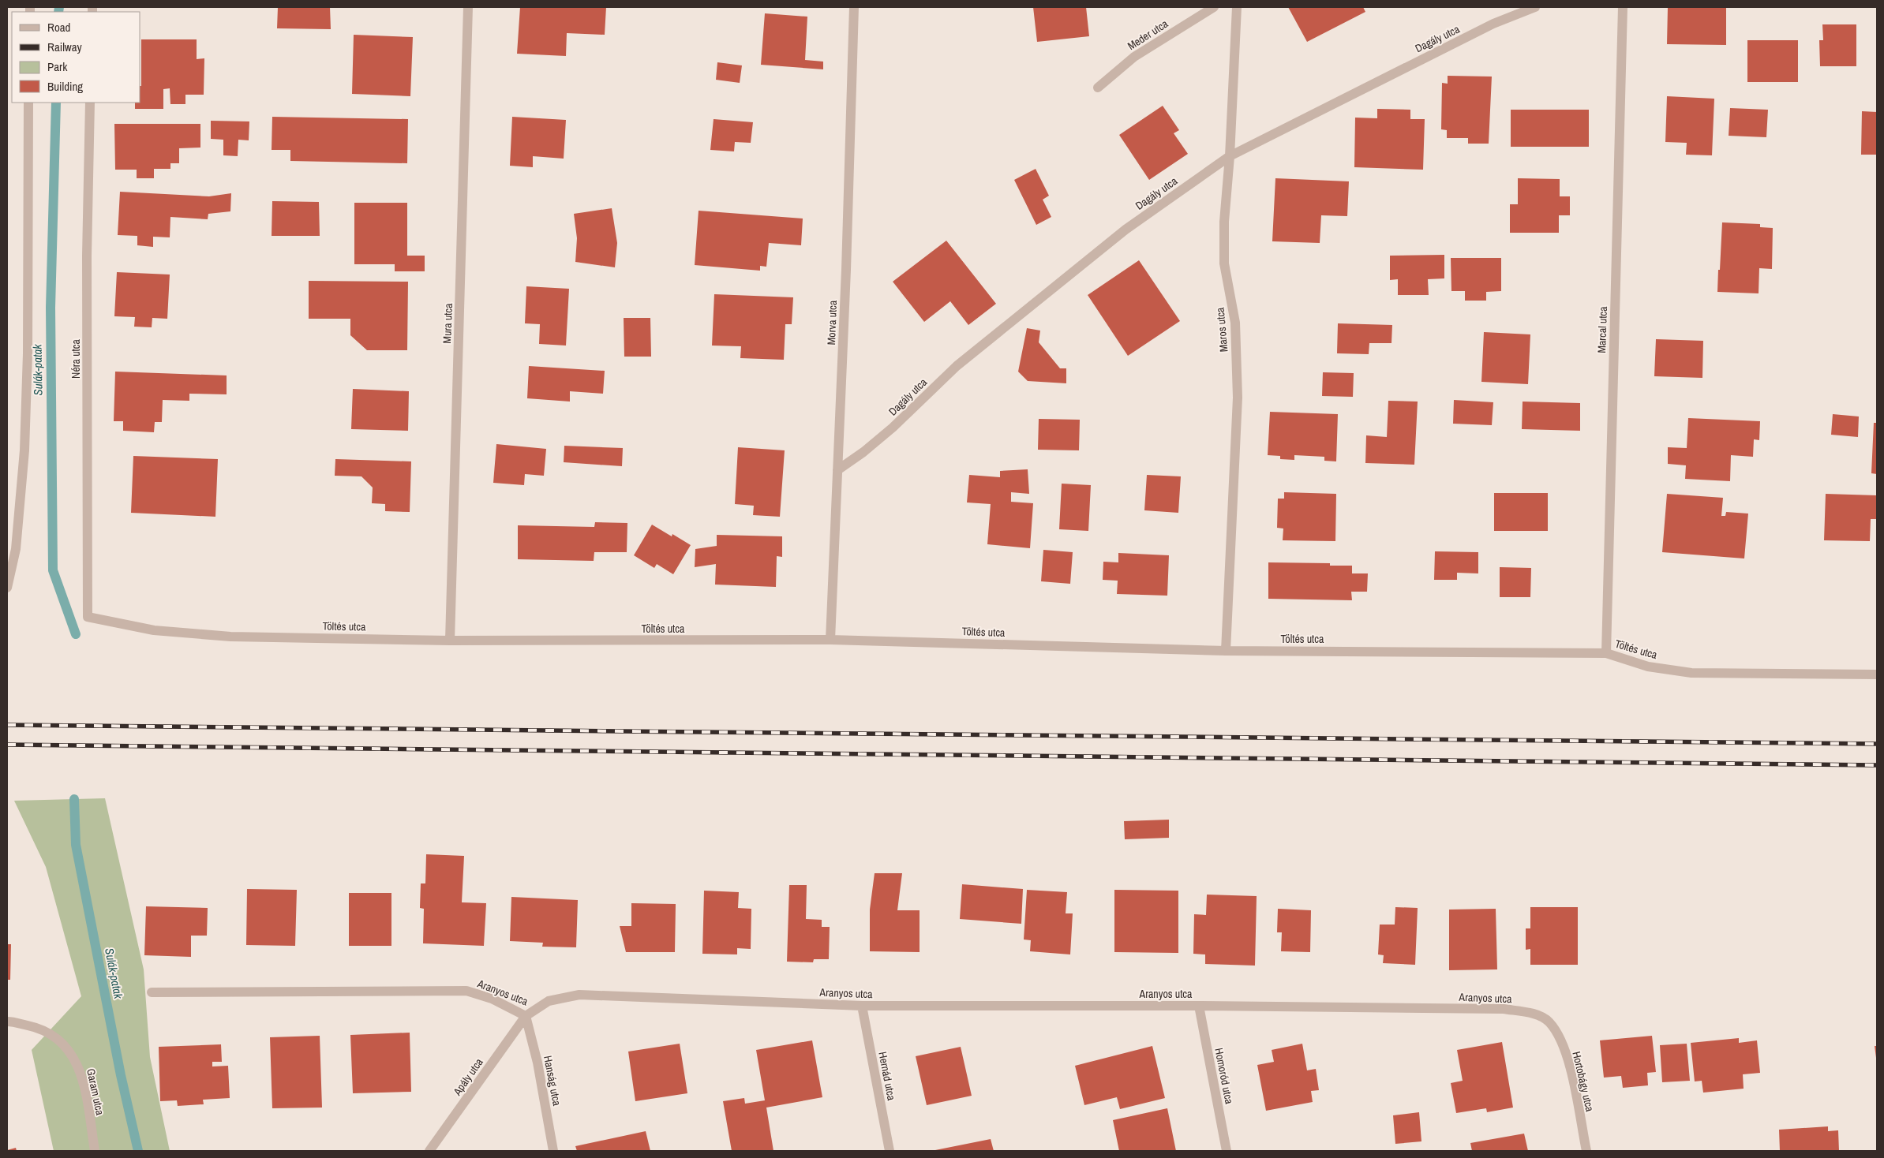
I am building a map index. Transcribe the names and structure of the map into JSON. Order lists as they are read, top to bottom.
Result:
{
  "streets": {
    "street": [
      "Meder utca",
      "Dagály utca",
      "Morva utca",
      "Mura utca",
      "Maros utca",
      "Marcal utca",
      "Néra utca",
      "Töltés utca",
      "Aranyos utca",
      "Hernád utca",
      "Homoród utca",
      "Apály utca",
      "Hanság utca",
      "Hortobágy utca",
      "Garam utca"
    ]
  },
  "crossings": [
    ["Dagály utca", "Morva utca"],
    ["Dagály utca", "Maros utca"],
    ["Morva utca", "Töltés utca"],
    ["Mura utca", "Töltés utca"],
    ["Maros utca", "Töltés utca"],
    ["Marcal utca", "Töltés utca"],
    ["Néra utca", "Töltés utca"],
    ["Aranyos utca", "Hernád utca"],
    ["Aranyos utca", "Homoród utca"],
    ["Aranyos utca", "Apály utca"],
    ["Aranyos utca", "Hanság utca"],
    ["Aranyos utca", "Hortobágy utca"],
    ["Apály utca", "Hanság utca"]
  ],
  "water": ["Sulák-patak"],
  "legend": [
    "Road",
    "Railway",
    "Park",
    "Building"
  ]
}
